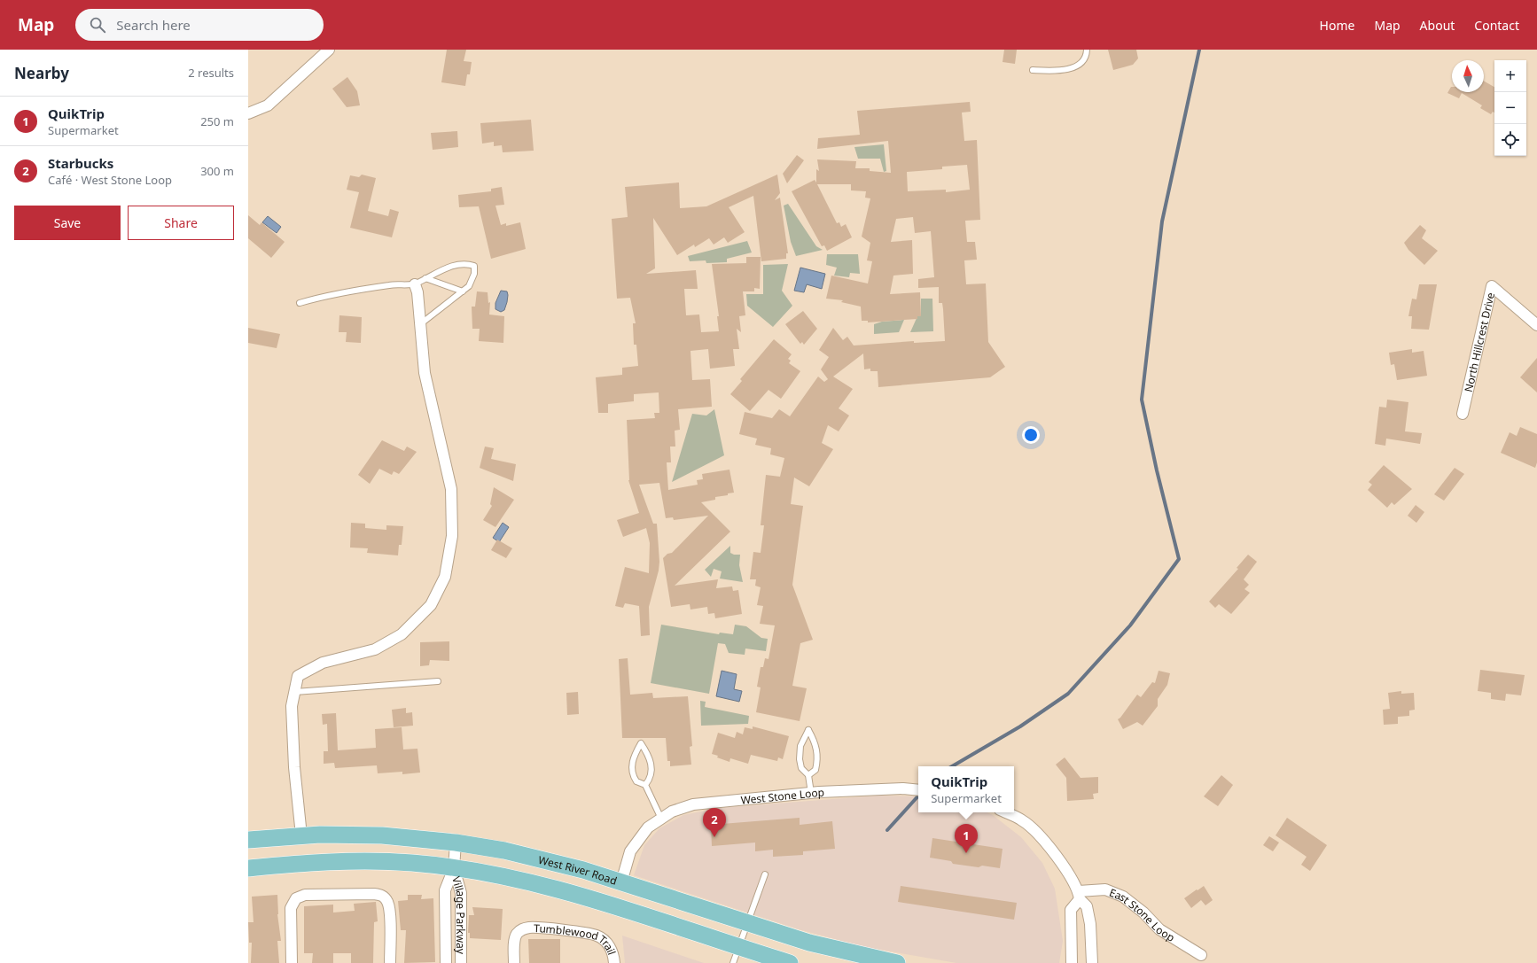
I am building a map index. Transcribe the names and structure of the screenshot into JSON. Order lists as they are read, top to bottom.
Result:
{
  "streets": {
    "main road": ["West River Road"],
    "street": [
      "North Hillcrest Drive",
      "West Stone Loop",
      "Village Parkway",
      "East Stone Loop",
      "Tumblewood Trail"
    ]
  },
  "crossings": [
    ["West Stone Loop", "West River Road"],
    ["West River Road", "Village Parkway"]
  ],
  "north": "top",
  "page": {
    "header": "Map",
    "search": "Search here",
    "nav": [
      "Home",
      "Map",
      "About",
      "Contact"
    ],
    "heading": ["Nearby", "2 results"],
    "map_buttons": ["+", "−"],
    "list": [
      {
        "mark": "1",
        "name": "QuikTrip",
        "note": "Supermarket",
        "value": "250 m"
      },
      {
        "mark": "2",
        "name": "Starbucks",
        "note": "Café · West Stone Loop",
        "value": "300 m"
      }
    ],
    "buttons": ["Save", "Share"],
    "popup": ["QuikTrip", "Supermarket"],
    "pins": ["2", "1"]
  }
}
